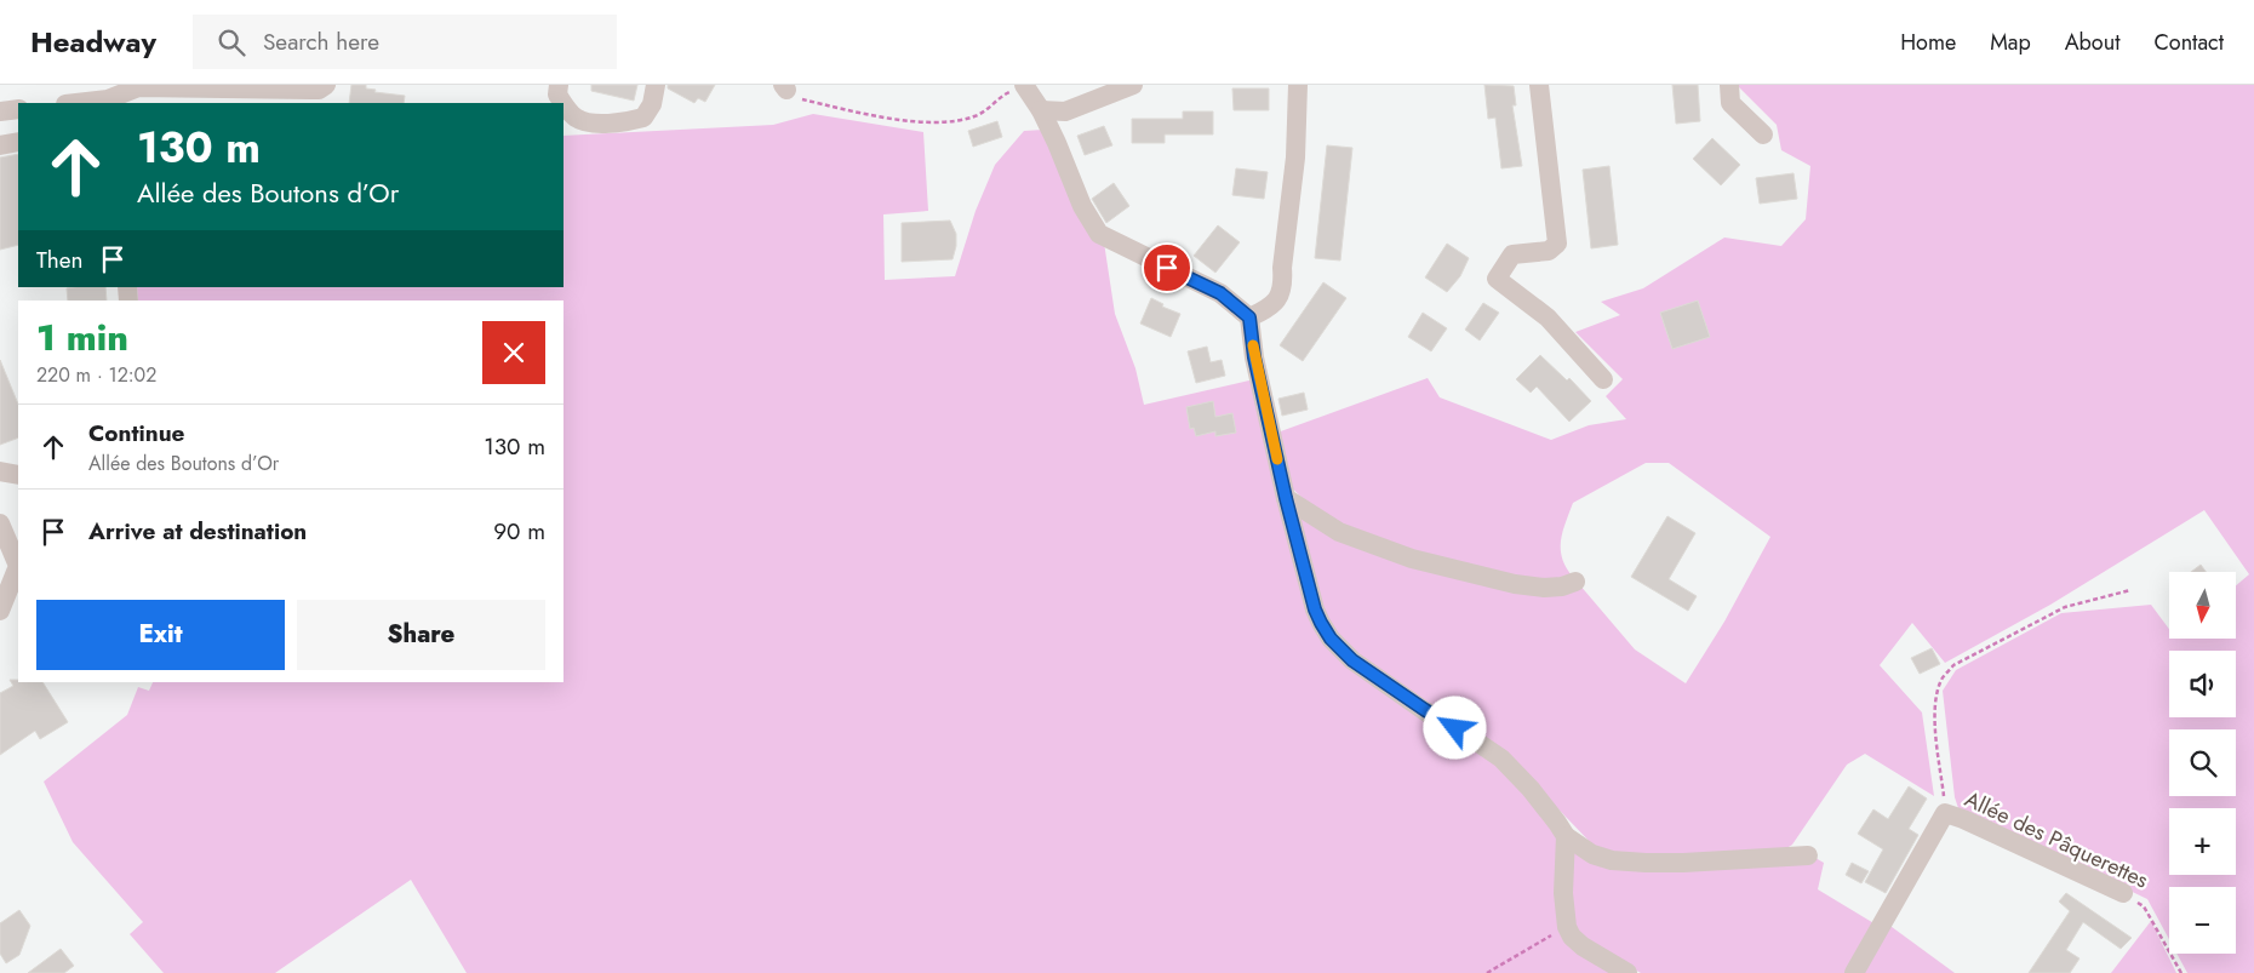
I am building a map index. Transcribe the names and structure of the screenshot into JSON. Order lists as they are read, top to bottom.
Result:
{
  "streets": {
    "street": ["Allée des Pâquerettes"]
  },
  "north": "bottom",
  "page": {
    "header": "Headway",
    "search": "Search here",
    "nav": [
      "Home",
      "Map",
      "About",
      "Contact"
    ],
    "turn": ["130 m", "Allée des Boutons d’Or"],
    "then": "Then",
    "heading": ["1 min", "220 m · 12:02"],
    "list": [
      {
        "name": "Continue",
        "note": "Allée des Boutons d’Or",
        "value": "130 m"
      },
      {
        "name": "Arrive at destination",
        "value": "90 m"
      }
    ],
    "map_buttons": ["+", "−"],
    "buttons": ["Exit", "Share"]
  }
}
